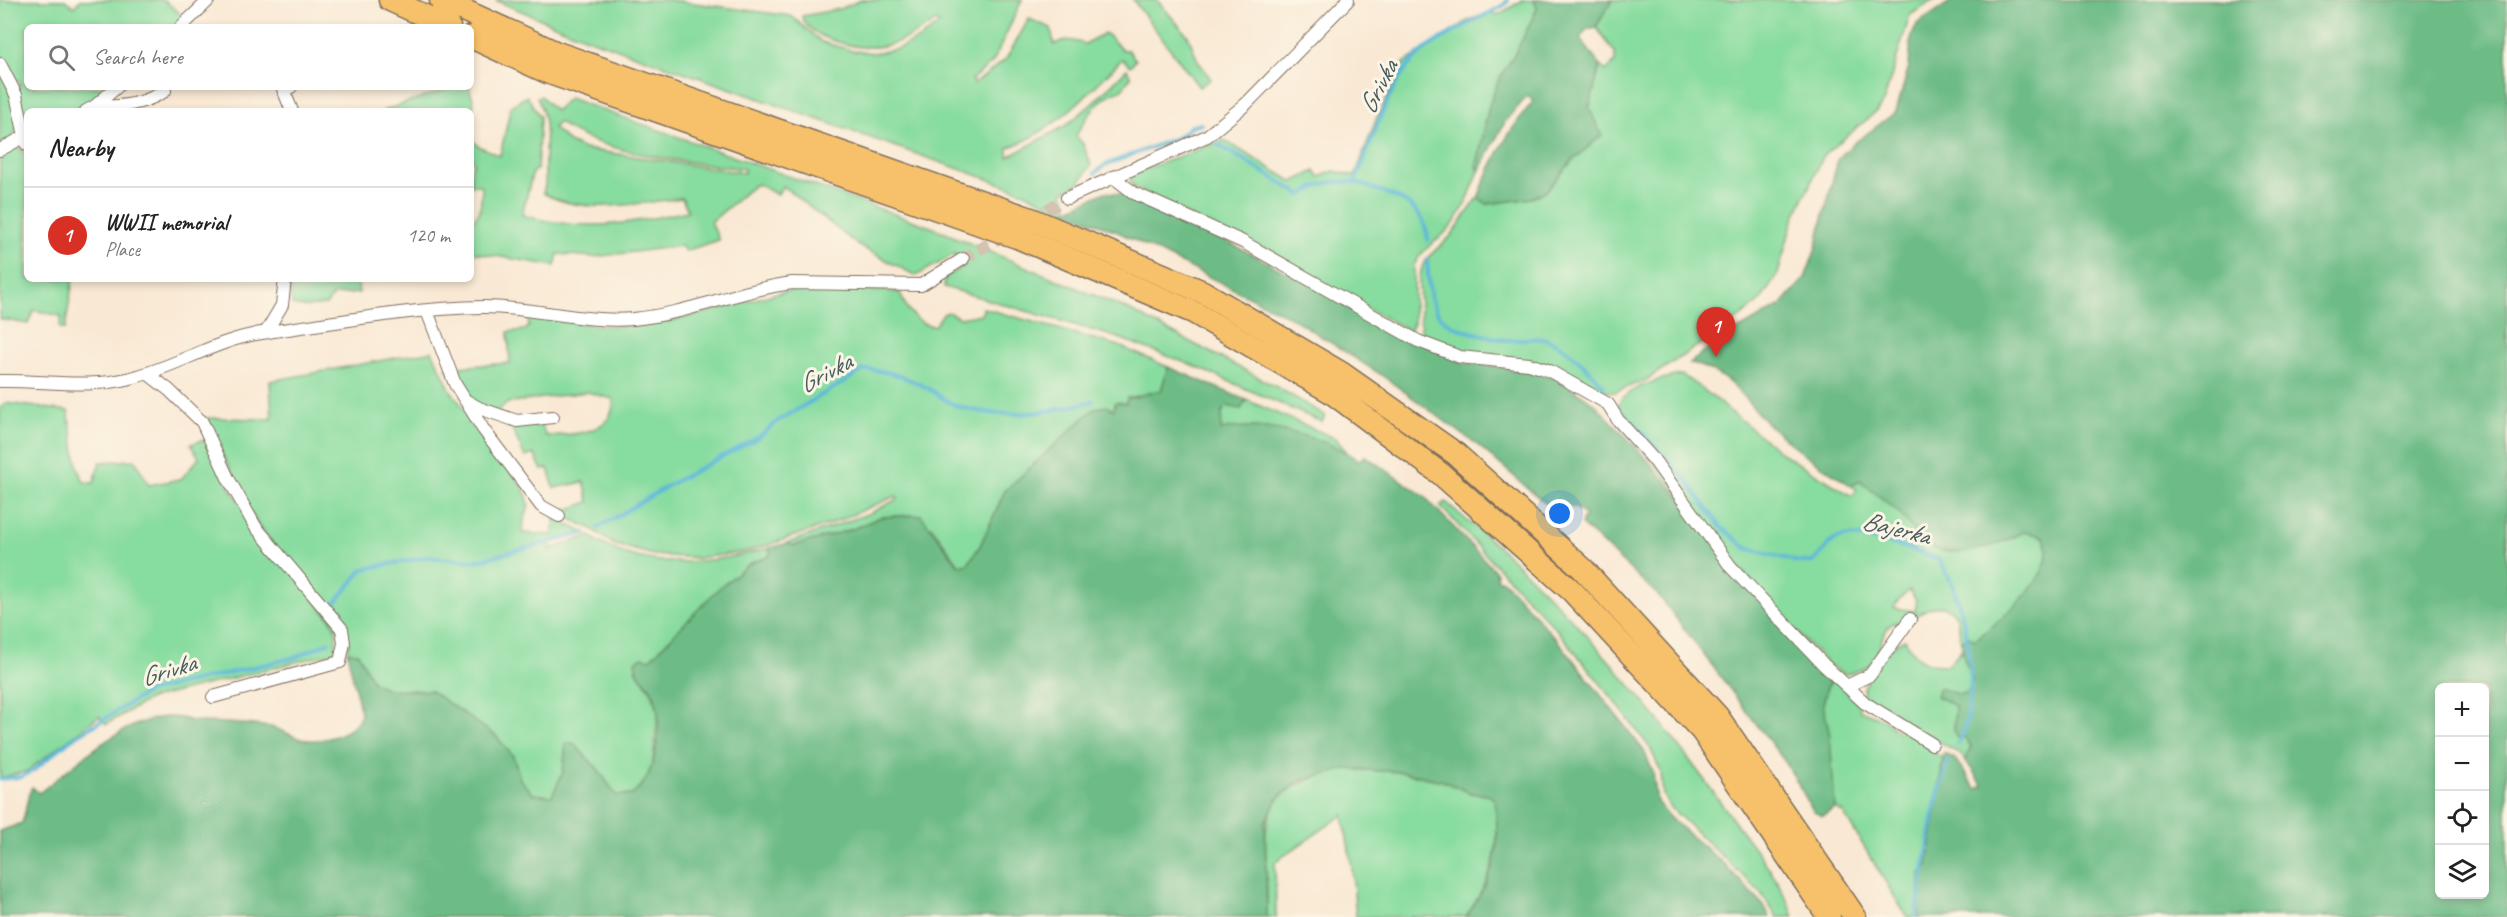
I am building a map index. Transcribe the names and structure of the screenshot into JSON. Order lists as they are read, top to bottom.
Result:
{
  "water": ["Grivka", "Bajerka"],
  "page": {
    "search": "Search here",
    "heading": "Nearby",
    "list": [
      {
        "mark": "1",
        "name": "WWII memorial",
        "note": "Place",
        "value": "120 m"
      }
    ],
    "pins": "1",
    "map_buttons": ["+", "−"]
  }
}
